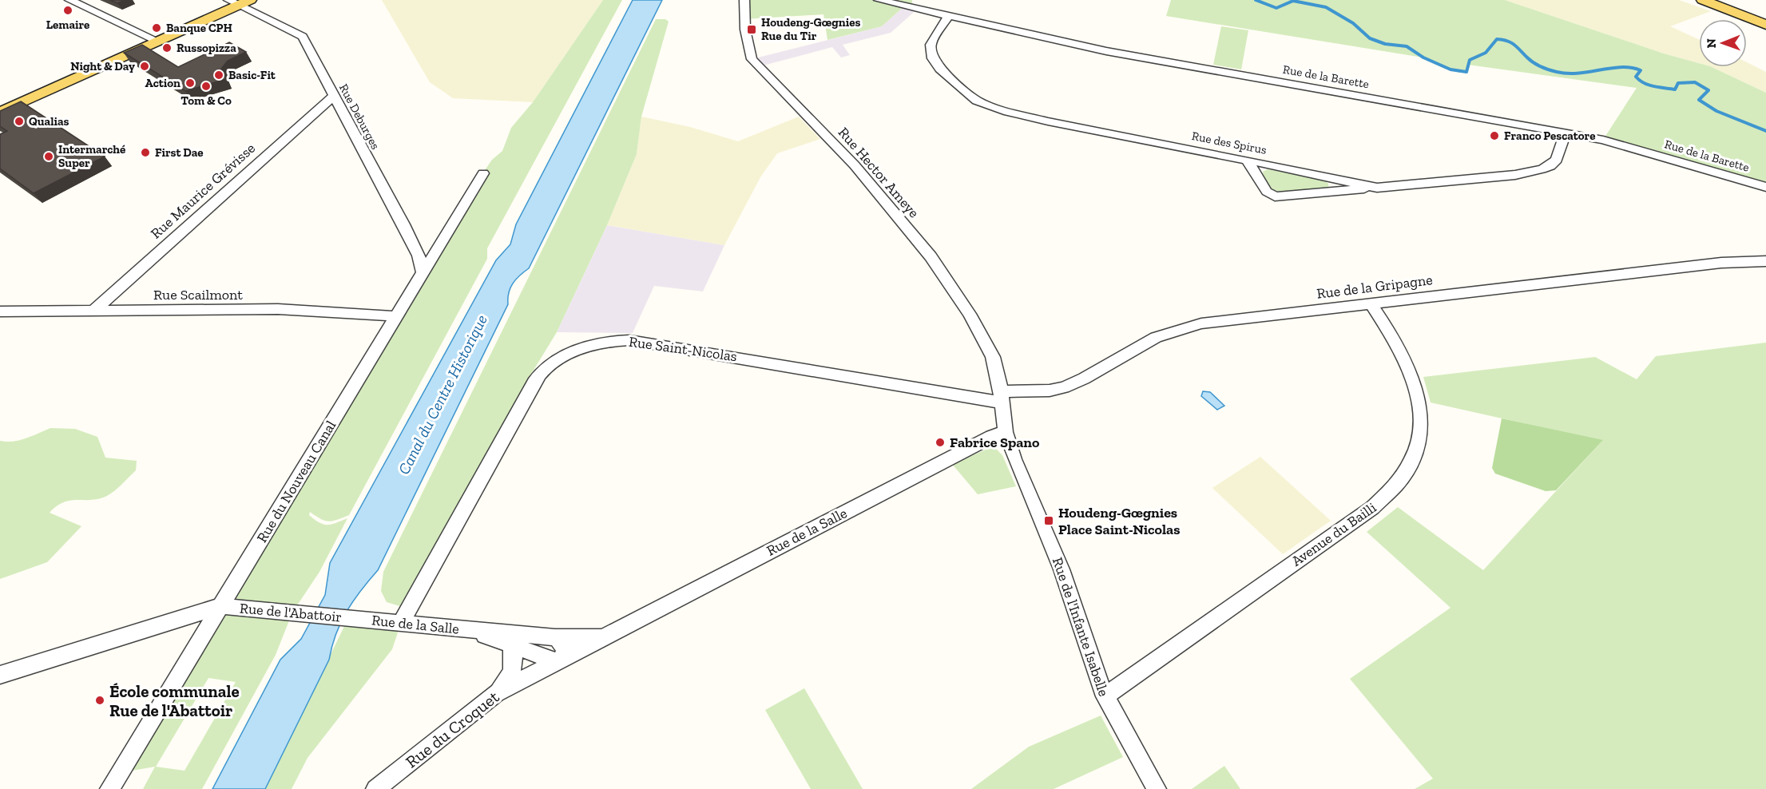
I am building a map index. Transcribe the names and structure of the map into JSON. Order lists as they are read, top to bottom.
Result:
{
  "streets": {
    "street": [
      "Rue de la Barette",
      "Rue Deburges",
      "Rue des Spirus",
      "Rue Hector Ameye",
      "Rue Maurice Grévisse",
      "Rue de la Gripagne",
      "Rue Scailmont",
      "Rue Saint-Nicolas",
      "Rue du Nouveau Canal",
      "Rue de la Salle",
      "Avenue du Bailli",
      "Rue de l'Abattoir",
      "Rue de l'Infante Isabelle",
      "Rue du Croquet"
    ]
  },
  "crossings": [
    ["Rue de la Barette", "Rue des Spirus"],
    ["Rue Deburges", "Rue Maurice Grévisse"],
    ["Rue Deburges", "Rue du Nouveau Canal"],
    ["Rue Hector Ameye", "Rue de la Gripagne"],
    ["Rue Hector Ameye", "Rue Saint-Nicolas"],
    ["Rue Hector Ameye", "Rue de la Salle"],
    ["Rue Hector Ameye", "Rue de l'Infante Isabelle"],
    ["Rue Maurice Grévisse", "Rue Scailmont"],
    ["Rue de la Gripagne", "Rue Saint-Nicolas"],
    ["Rue de la Gripagne", "Avenue du Bailli"],
    ["Rue Scailmont", "Rue du Nouveau Canal"],
    ["Rue Saint-Nicolas", "Rue de la Salle"],
    ["Rue du Nouveau Canal", "Rue de l'Abattoir"],
    ["Rue de la Salle", "Rue de l'Abattoir"],
    ["Rue de la Salle", "Rue de l'Infante Isabelle"],
    ["Rue de la Salle", "Rue du Croquet"],
    ["Avenue du Bailli", "Rue de l'Infante Isabelle"]
  ],
  "water": ["Canal du Centre Historique"],
  "places": {
    "other": [
      "Lemaire",
      "Banque CPH",
      "Russopizza",
      "Night & Day",
      "Basic-Fit",
      "Action",
      "Tom & Co",
      "Qualias",
      "Franco Pescatore",
      "First Dae",
      "Intermarché Super",
      "Fabrice Spano",
      "École communale Rue de l'Abattoir"
    ],
    "transit": ["Houdeng-Gœgnies Rue du Tir", "Houdeng-Gœgnies Place Saint-Nicolas"]
  },
  "north": "left"
}
